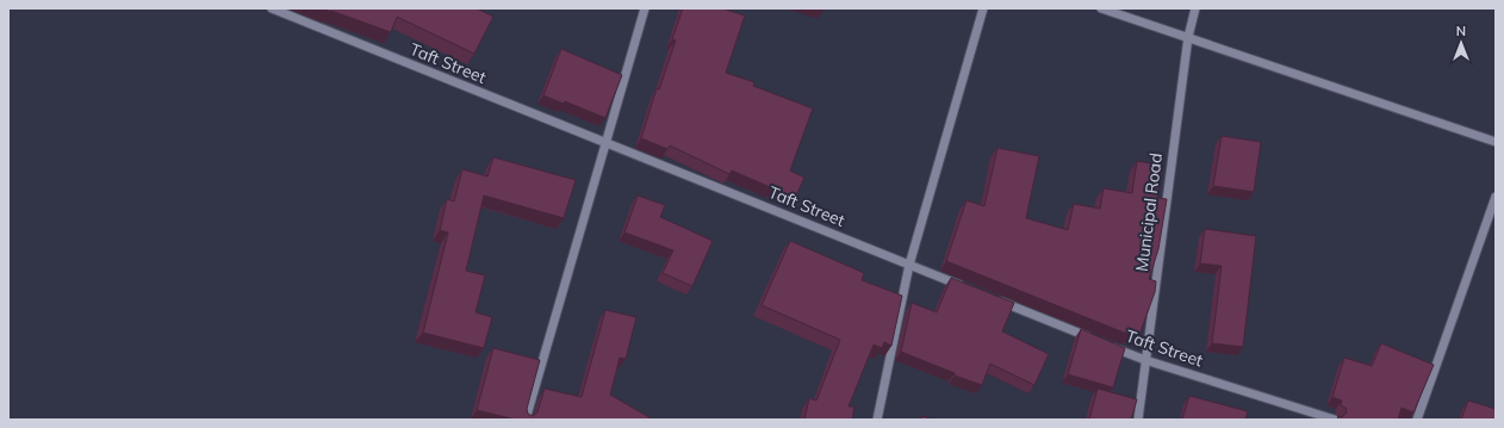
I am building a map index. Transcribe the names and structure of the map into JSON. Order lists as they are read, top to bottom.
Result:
{
  "streets": {
    "street": ["Taft Street", "Municipal Road"]
  },
  "crossings": [
    ["Taft Street", "Municipal Road"]
  ],
  "north": "top"
}
